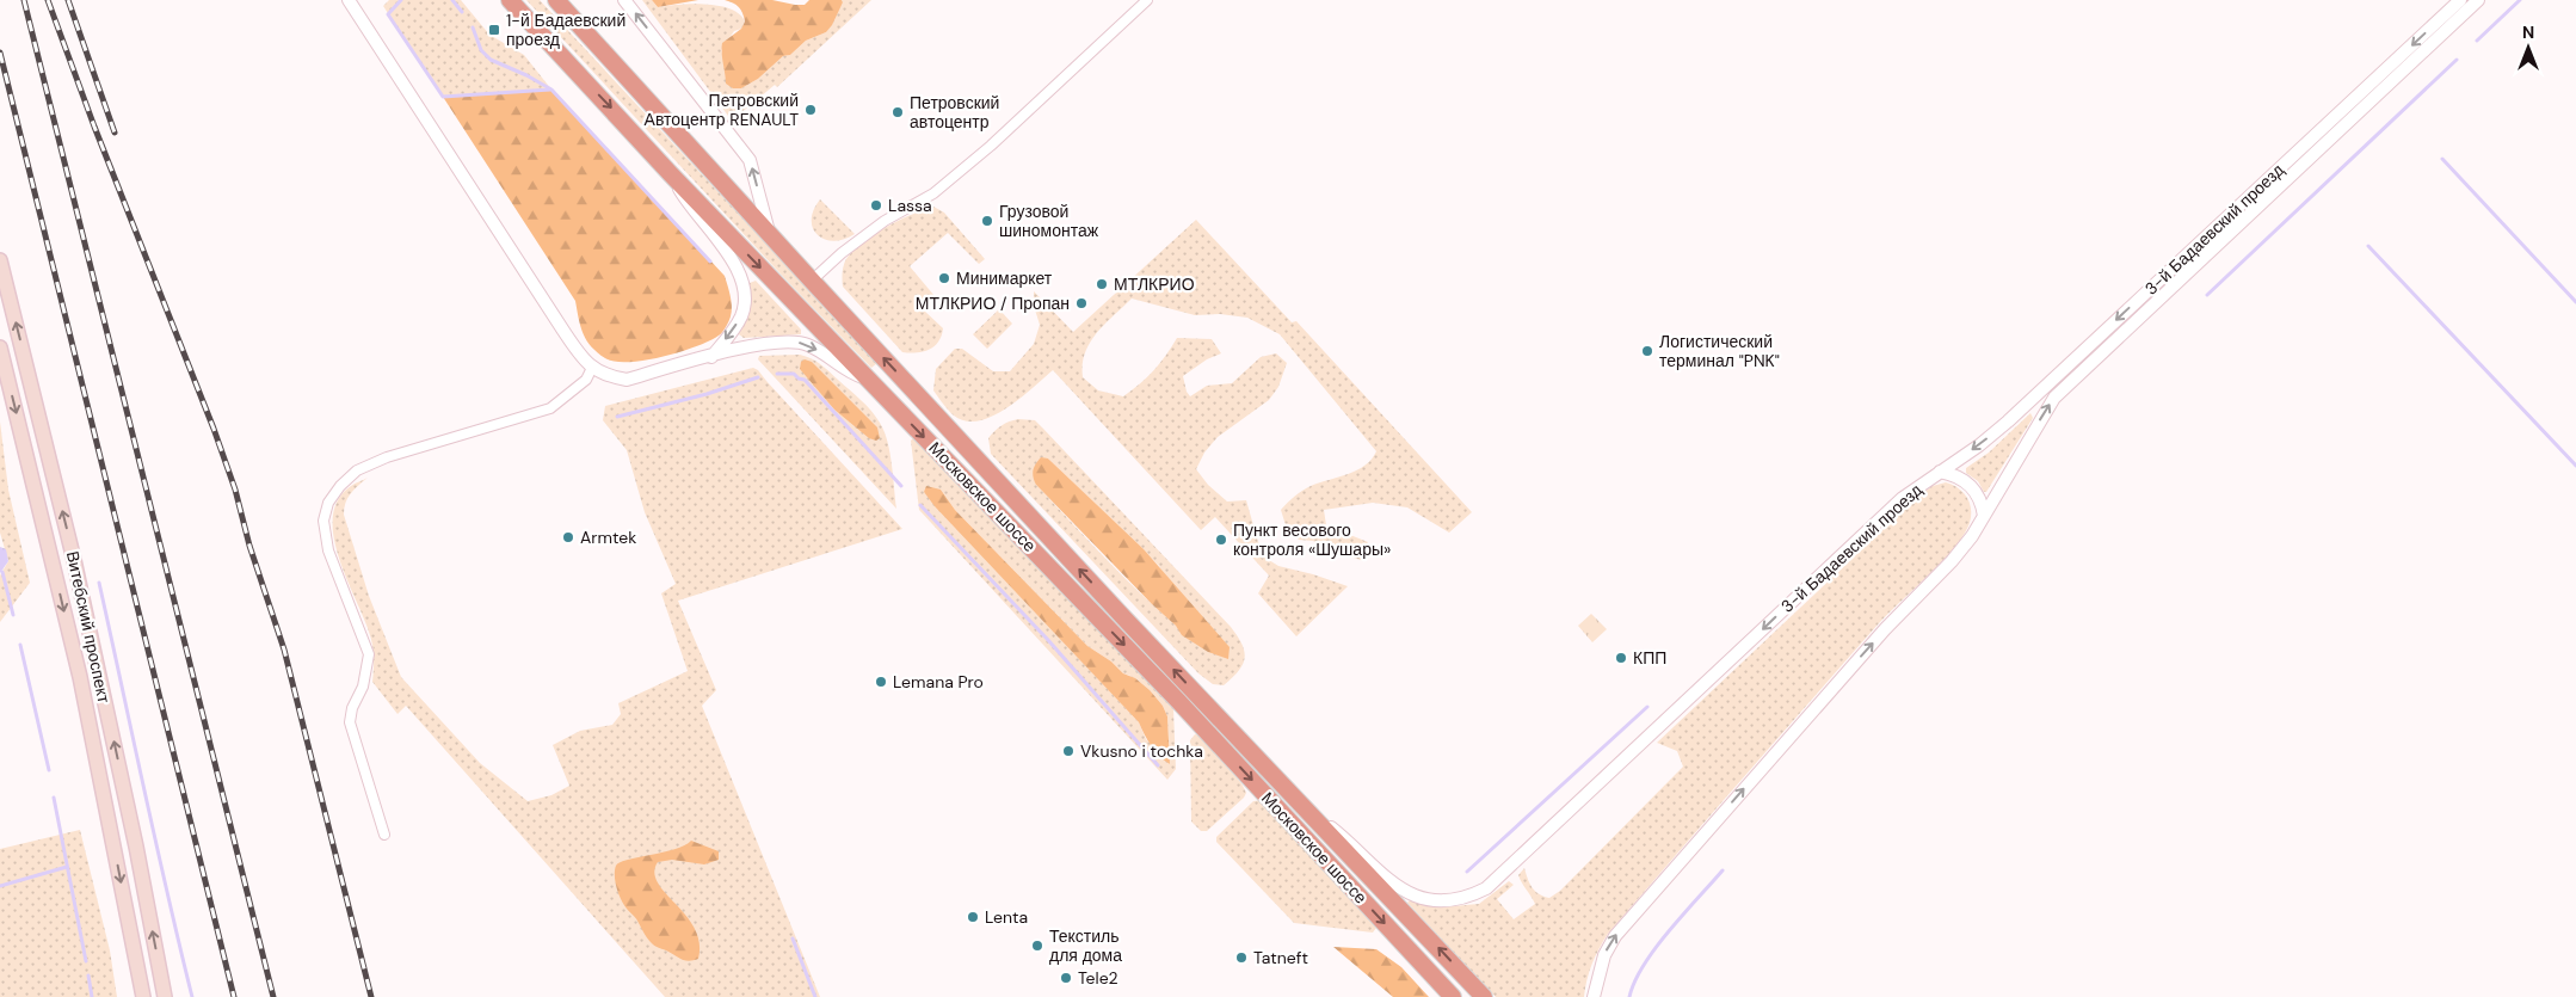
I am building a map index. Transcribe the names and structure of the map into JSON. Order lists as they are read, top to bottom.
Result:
{
  "streets": {
    "highway": ["Московское шоссе"],
    "main road": ["Витебский проспект"],
    "street": ["3-й Бадаевский проезд"]
  },
  "crossings": [
    ["3-й Бадаевский проезд", "Московское шоссе"]
  ],
  "places": {
    "transit": ["1-й Бадаевский проезд"],
    "other": [
      "Петровский Автоцентр RENAULT",
      "Петровский автоцентр",
      "Lassa",
      "Грузовой шиномонтаж",
      "Минимаркет",
      "МТЛКРИО",
      "МТЛКРИО / Пропан",
      "Логистический терминал \"PNK\"",
      "Armtek",
      "Пункт весового контроля «Шушары»",
      "КПП",
      "Lemana Pro",
      "Vkusno i tochka",
      "Lenta",
      "Текстиль для дома",
      "Tatneft",
      "Tele2"
    ]
  },
  "north": "top"
}
